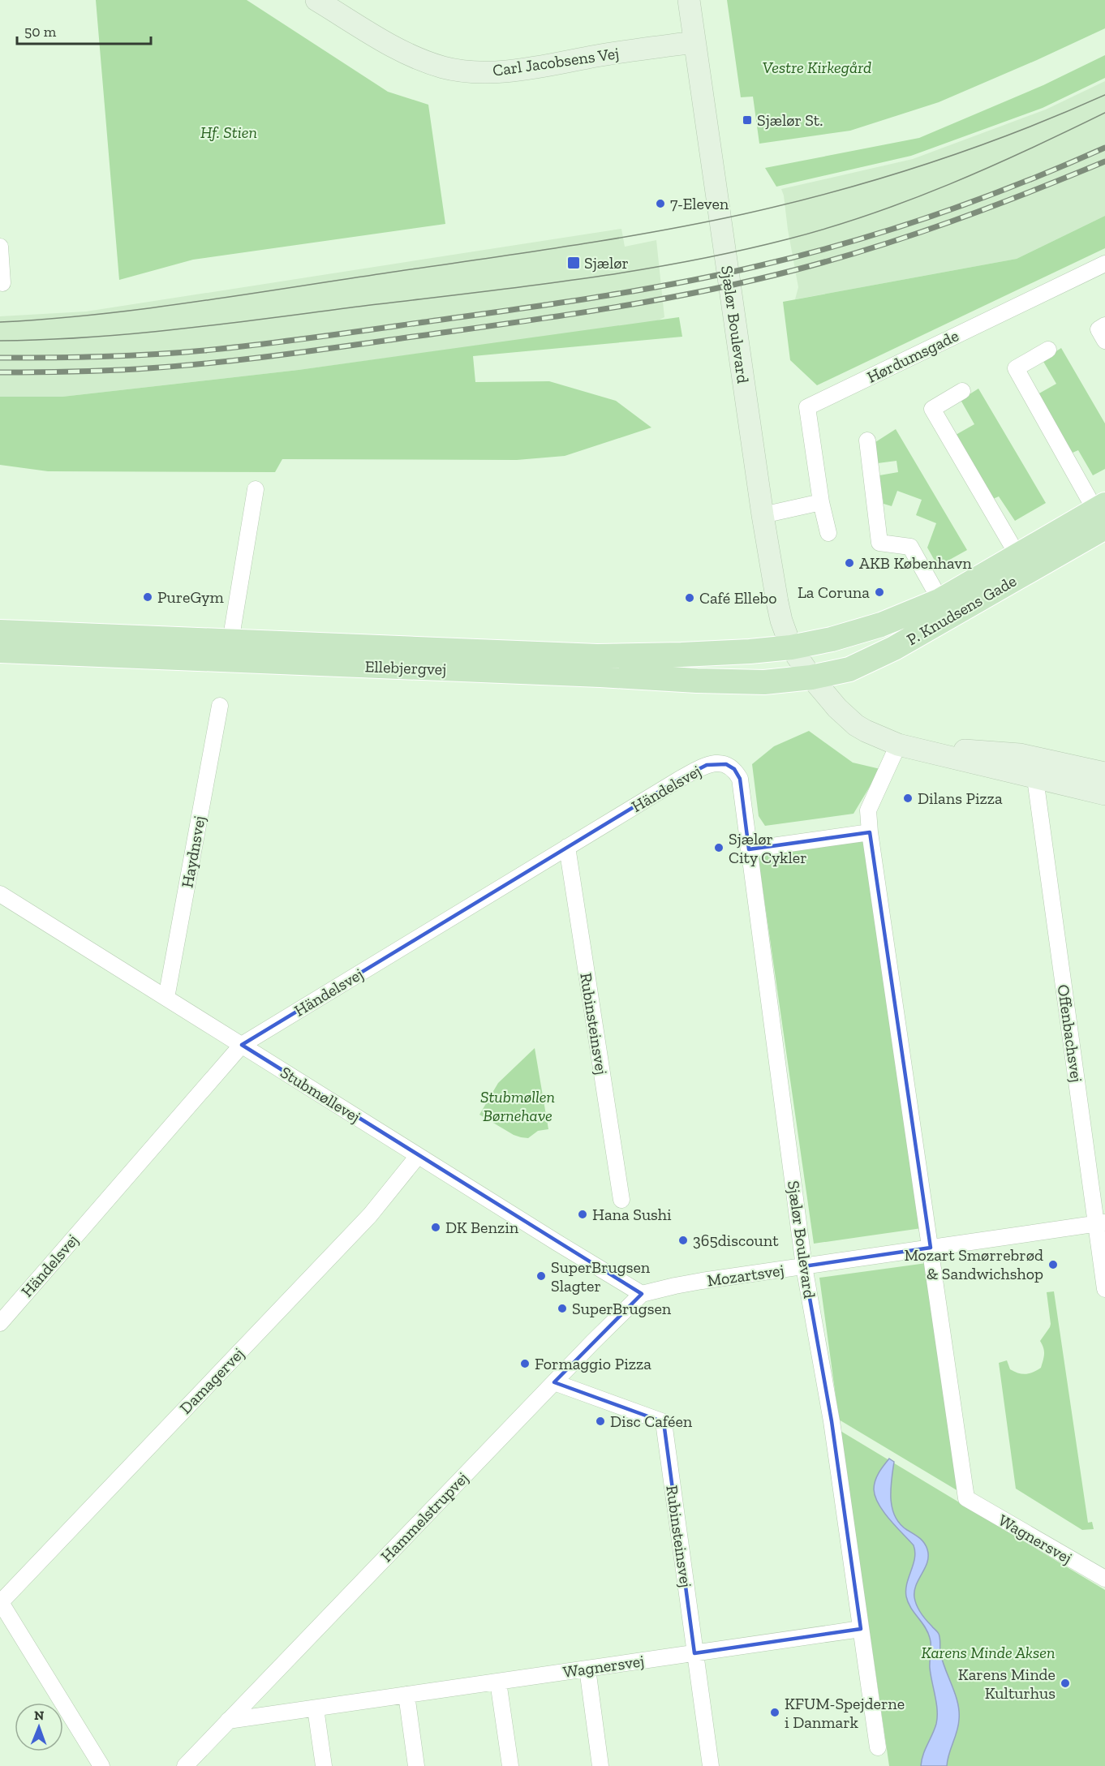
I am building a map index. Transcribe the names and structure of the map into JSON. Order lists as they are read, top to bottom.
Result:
{
  "streets": {
    "main road": ["P. Knudsens Gade", "Ellebjergvej"],
    "street": [
      "Carl Jacobsens Vej",
      "Sjælør Boulevard",
      "Hørdumsgade",
      "Händelsvej",
      "Haydnsvej",
      "Rubinsteinsvej",
      "Offenbachsvej",
      "Stubmøllevej",
      "Mozartsvej",
      "Damagervej",
      "Hammelstrupvej",
      "Wagnersvej"
    ]
  },
  "crossings": [
    ["Carl Jacobsens Vej", "Sjælør Boulevard"],
    ["Sjælør Boulevard", "P. Knudsens Gade"],
    ["Sjælør Boulevard", "Ellebjergvej"],
    ["Sjælør Boulevard", "Händelsvej"],
    ["Sjælør Boulevard", "Mozartsvej"],
    ["Sjælør Boulevard", "Wagnersvej"],
    ["P. Knudsens Gade", "Ellebjergvej"],
    ["Händelsvej", "Rubinsteinsvej"],
    ["Händelsvej", "Stubmøllevej"],
    ["Haydnsvej", "Stubmøllevej"],
    ["Rubinsteinsvej", "Hammelstrupvej"],
    ["Rubinsteinsvej", "Wagnersvej"],
    ["Offenbachsvej", "Mozartsvej"],
    ["Stubmøllevej", "Mozartsvej"],
    ["Stubmøllevej", "Damagervej"],
    ["Stubmøllevej", "Hammelstrupvej"],
    ["Mozartsvej", "Hammelstrupvej"],
    ["Mozartsvej", "Wagnersvej"],
    ["Hammelstrupvej", "Wagnersvej"]
  ],
  "parks": [
    "Vestre Kirkegård",
    "Hf. Stien",
    "Stubmøllen Børnehave",
    "Karens Minde Aksen"
  ],
  "places": {
    "transit": ["Sjælør St.", "Sjælør"],
    "other": [
      "7-Eleven",
      "AKB København",
      "La Coruna",
      "PureGym",
      "Café Ellebo",
      "Dilans Pizza",
      "Sjælør City Cykler",
      "Hana Sushi",
      "DK Benzin",
      "365discount",
      "Mozart Smørrebrød & Sandwichshop",
      "SuperBrugsen Slagter",
      "SuperBrugsen",
      "Formaggio Pizza",
      "Disc Caféen",
      "Karens Minde Kulturhus",
      "KFUM-Spejderne i Danmark"
    ]
  },
  "scale_bar": "50 m",
  "north": "top"
}
